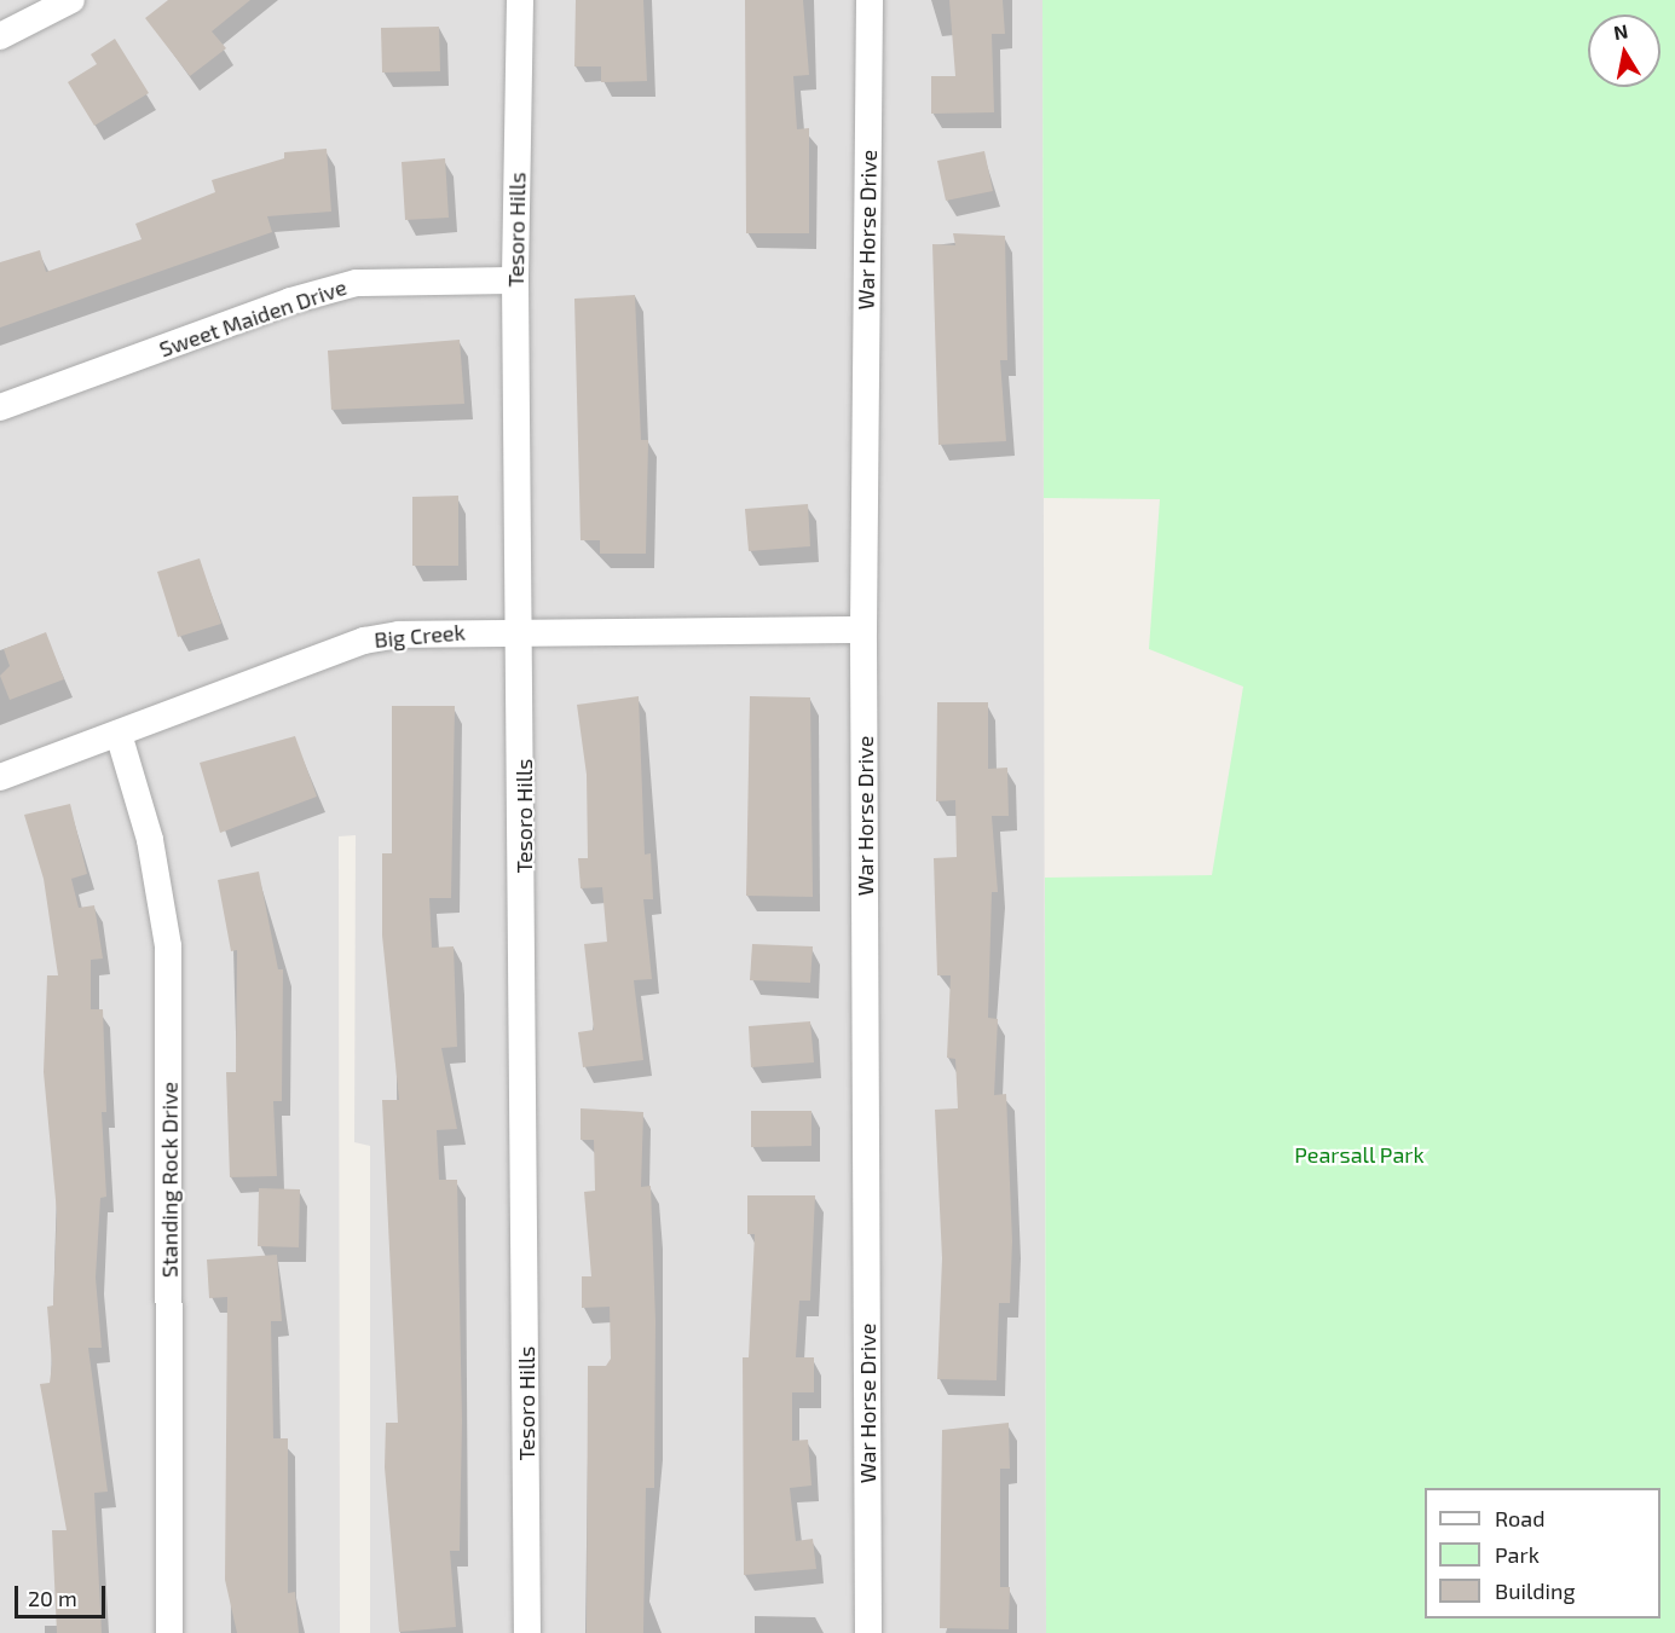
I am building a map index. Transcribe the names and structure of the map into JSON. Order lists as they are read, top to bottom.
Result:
{
  "streets": {
    "street": [
      "Tesoro Hills",
      "War Horse Drive",
      "Sweet Maiden Drive",
      "Big Creek",
      "Standing Rock Drive"
    ]
  },
  "crossings": [
    ["Tesoro Hills", "Sweet Maiden Drive"],
    ["Tesoro Hills", "Big Creek"],
    ["War Horse Drive", "Big Creek"],
    ["Big Creek", "Standing Rock Drive"]
  ],
  "parks": ["Pearsall Park"],
  "legend": ["Road", "Park", "Building"],
  "scale_bar": "20 m",
  "north": "top"
}
